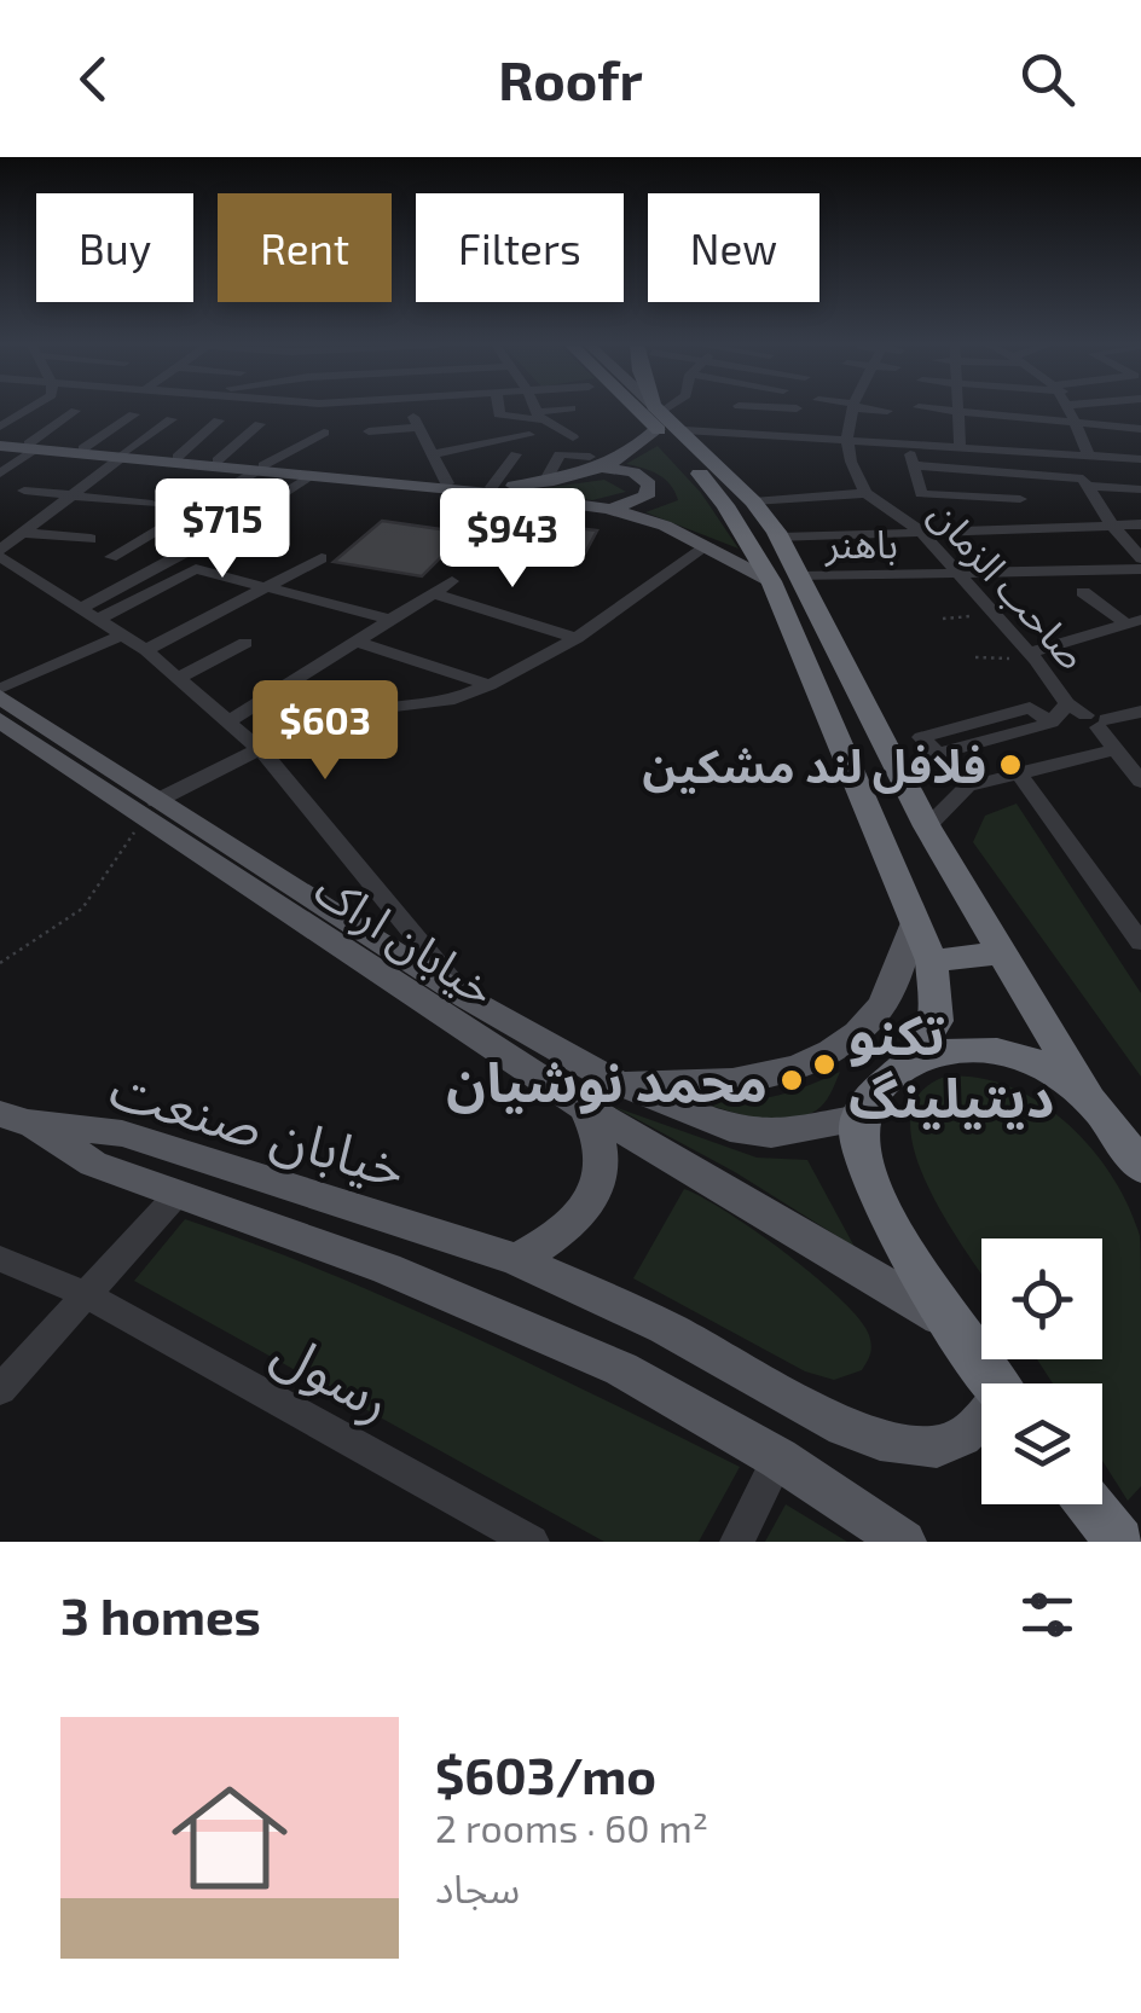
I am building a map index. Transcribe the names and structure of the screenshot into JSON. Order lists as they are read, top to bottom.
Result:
{
  "streets": {
    "main road": ["خیابان اراک", "خیابان صنعت"],
    "street": ["باهنر", "صاحب الزمان", "رسول"]
  },
  "crossings": [
    ["باهنر", "صاحب الزمان"]
  ],
  "places": ["فلافل لند مشکین", "تکنو دیتیلینگ", "محمد نوشیان"],
  "page": {
    "header": "Roofr",
    "chip": [
      "Buy",
      "Rent",
      "Filters",
      "New"
    ],
    "price": ["$715", "$943", "$603"],
    "heading": "3 homes",
    "list": [
      {
        "name": "$603/mo",
        "note": "2 rooms · 60 m² · سجاد"
      }
    ]
  }
}
